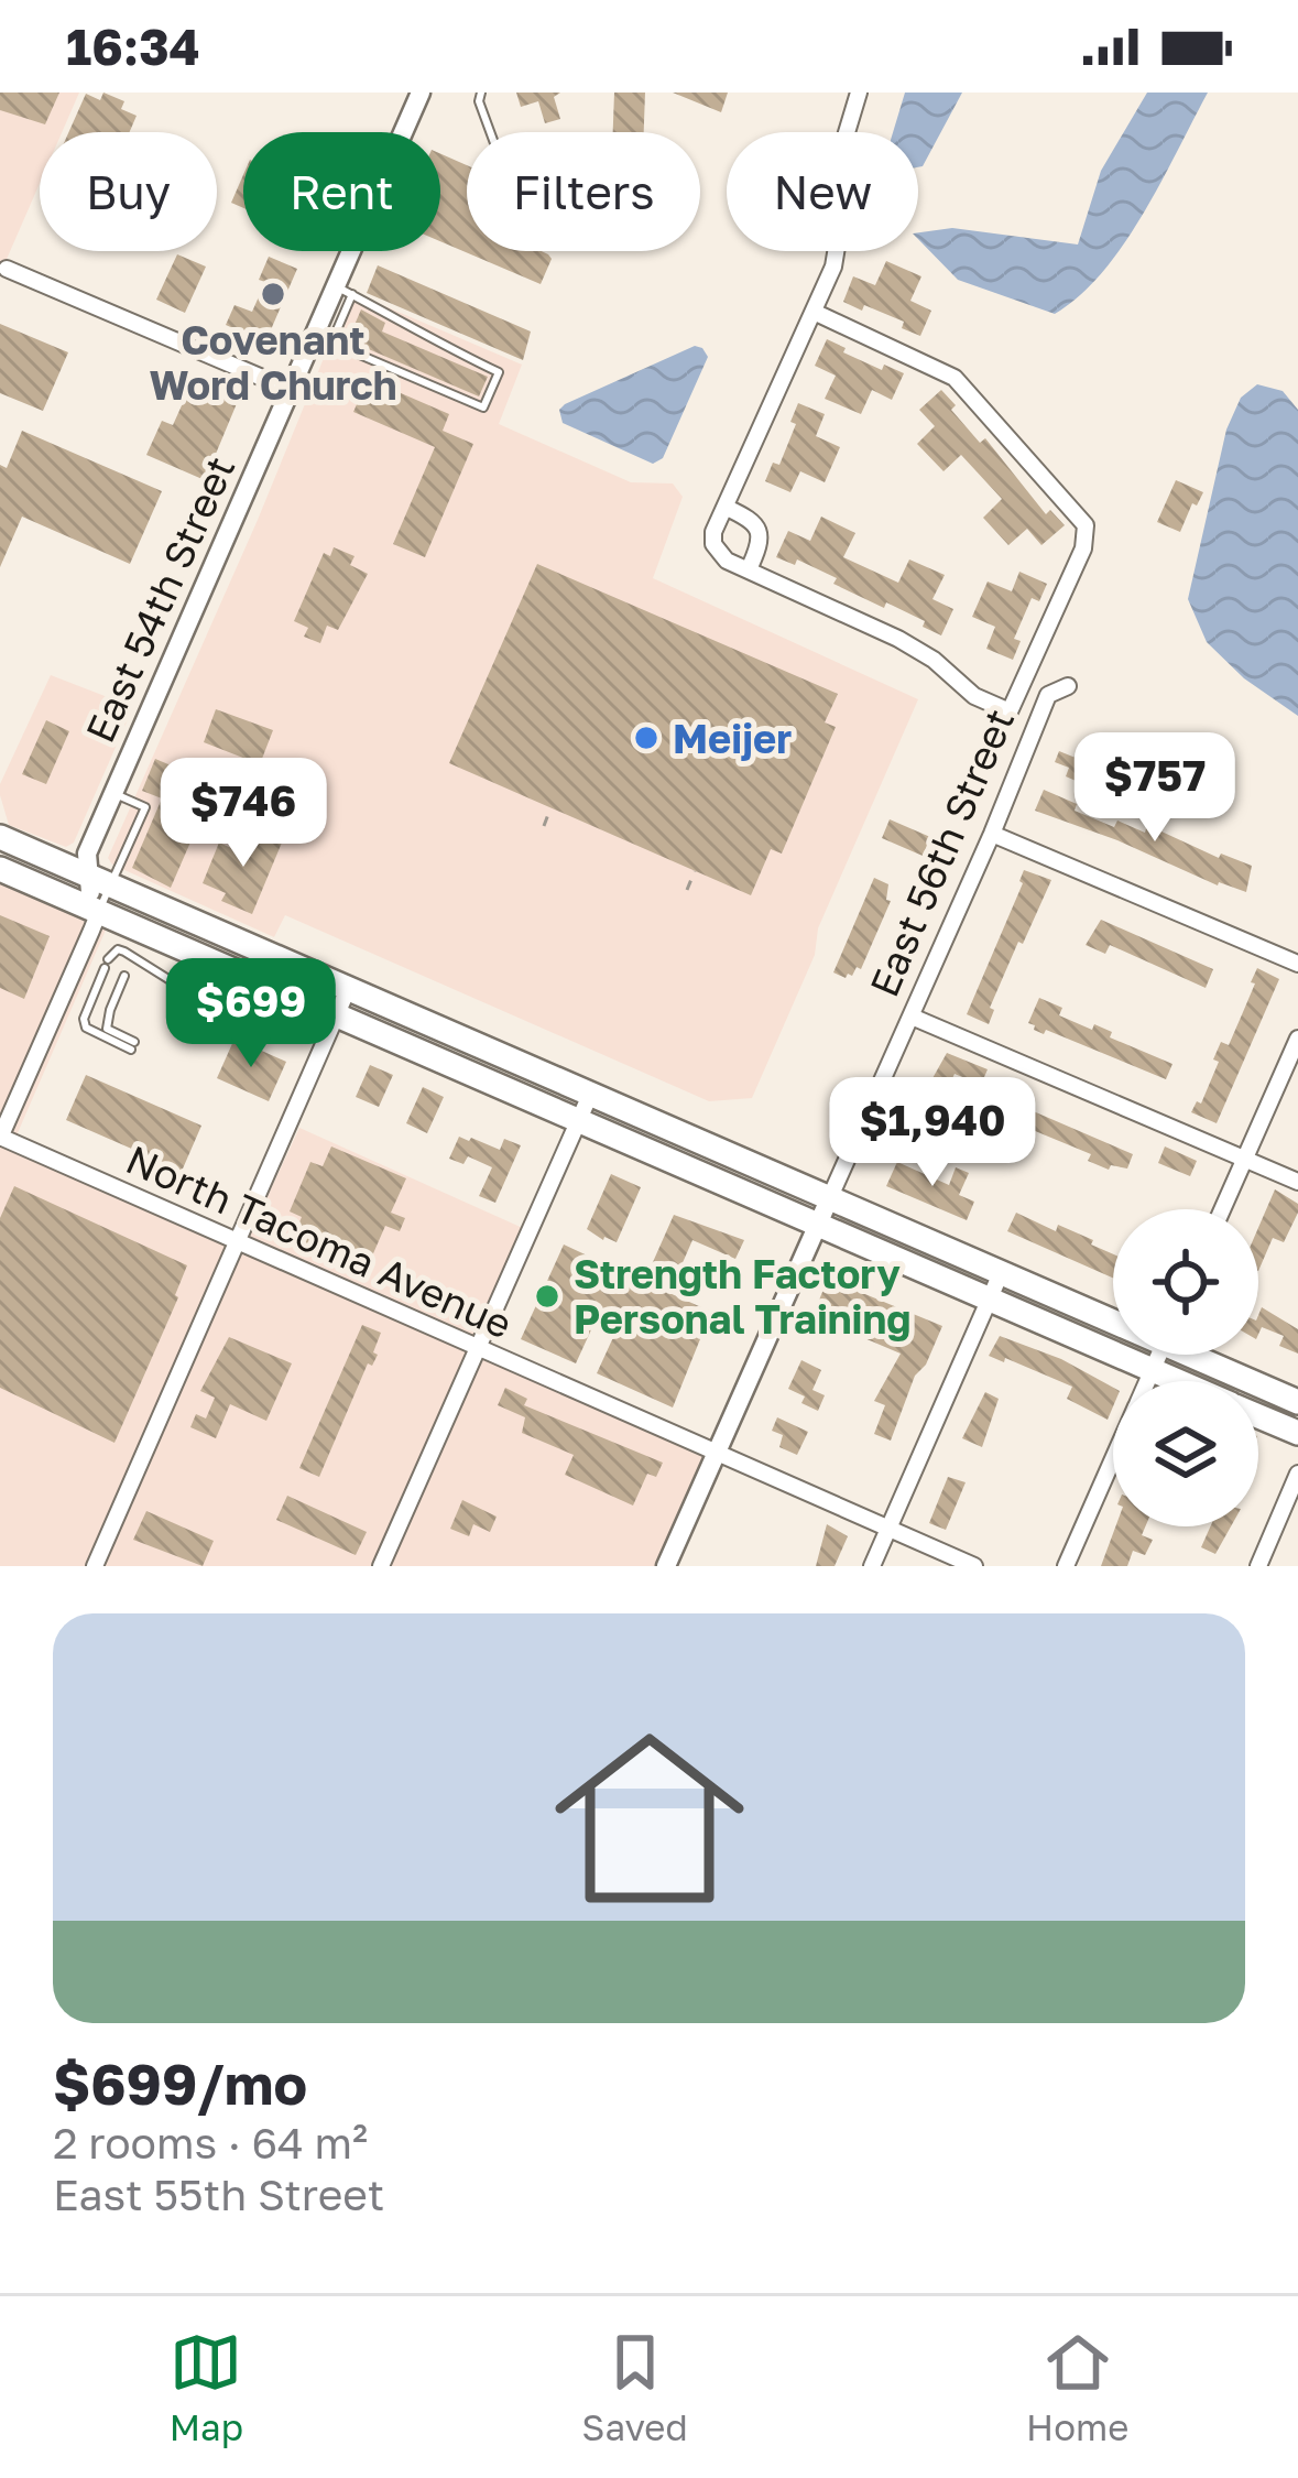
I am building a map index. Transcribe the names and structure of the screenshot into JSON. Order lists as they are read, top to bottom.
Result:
{
  "streets": {
    "street": ["East 54th Street", "East 56th Street", "North Tacoma Avenue"]
  },
  "crossings": [
    ["East 54th Street", "North Tacoma Avenue"],
    ["East 56th Street", "North Tacoma Avenue"]
  ],
  "places": ["Covenant Word Church", "Meijer", "Strength Factory Personal Training"],
  "page": {
    "status": "16:34",
    "chip": [
      "Buy",
      "Rent",
      "Filters",
      "New"
    ],
    "price": [
      "$757",
      "$746",
      "$699",
      "$1,940"
    ],
    "list": [
      {
        "name": "$699/mo",
        "note": "2 rooms · 64 m² · East 55th Street"
      }
    ],
    "tabs": ["Map", "Saved", "Home"]
  }
}
